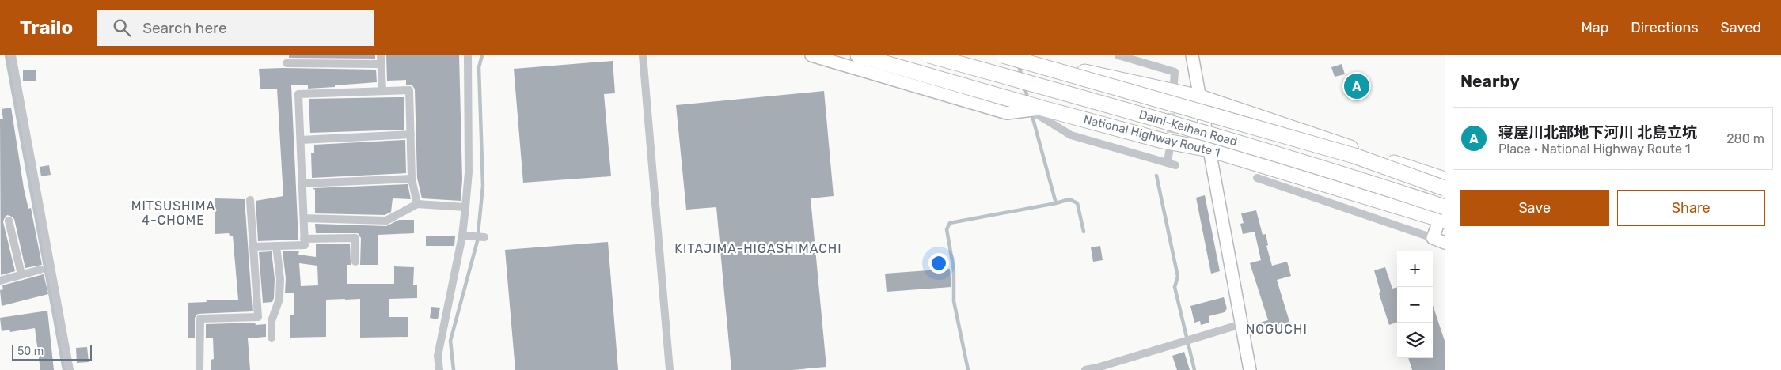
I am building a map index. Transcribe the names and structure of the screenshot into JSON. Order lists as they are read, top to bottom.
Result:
{
  "streets": {
    "highway": ["Daini-Keihan Road", "National Highway Route 1"]
  },
  "crossings": [
    ["Daini-Keihan Road", "National Highway Route 1"]
  ],
  "districts": ["MITSUSHIMA 4-CHOME", "KITAJIMA-HIGASHIMACHI", "NOGUCHI"],
  "scale_bar": "50 m",
  "page": {
    "header": "Trailo",
    "search": "Search here",
    "nav": ["Map", "Directions", "Saved"],
    "heading": "Nearby",
    "pins": "A",
    "list": [
      {
        "mark": "A",
        "name": "寝屋川北部地下河川 北島立坑",
        "note": "Place · National Highway Route 1",
        "value": "280 m"
      }
    ],
    "buttons": ["Save", "Share"],
    "map_buttons": ["+", "−"],
    "scale": "50 m"
  }
}
